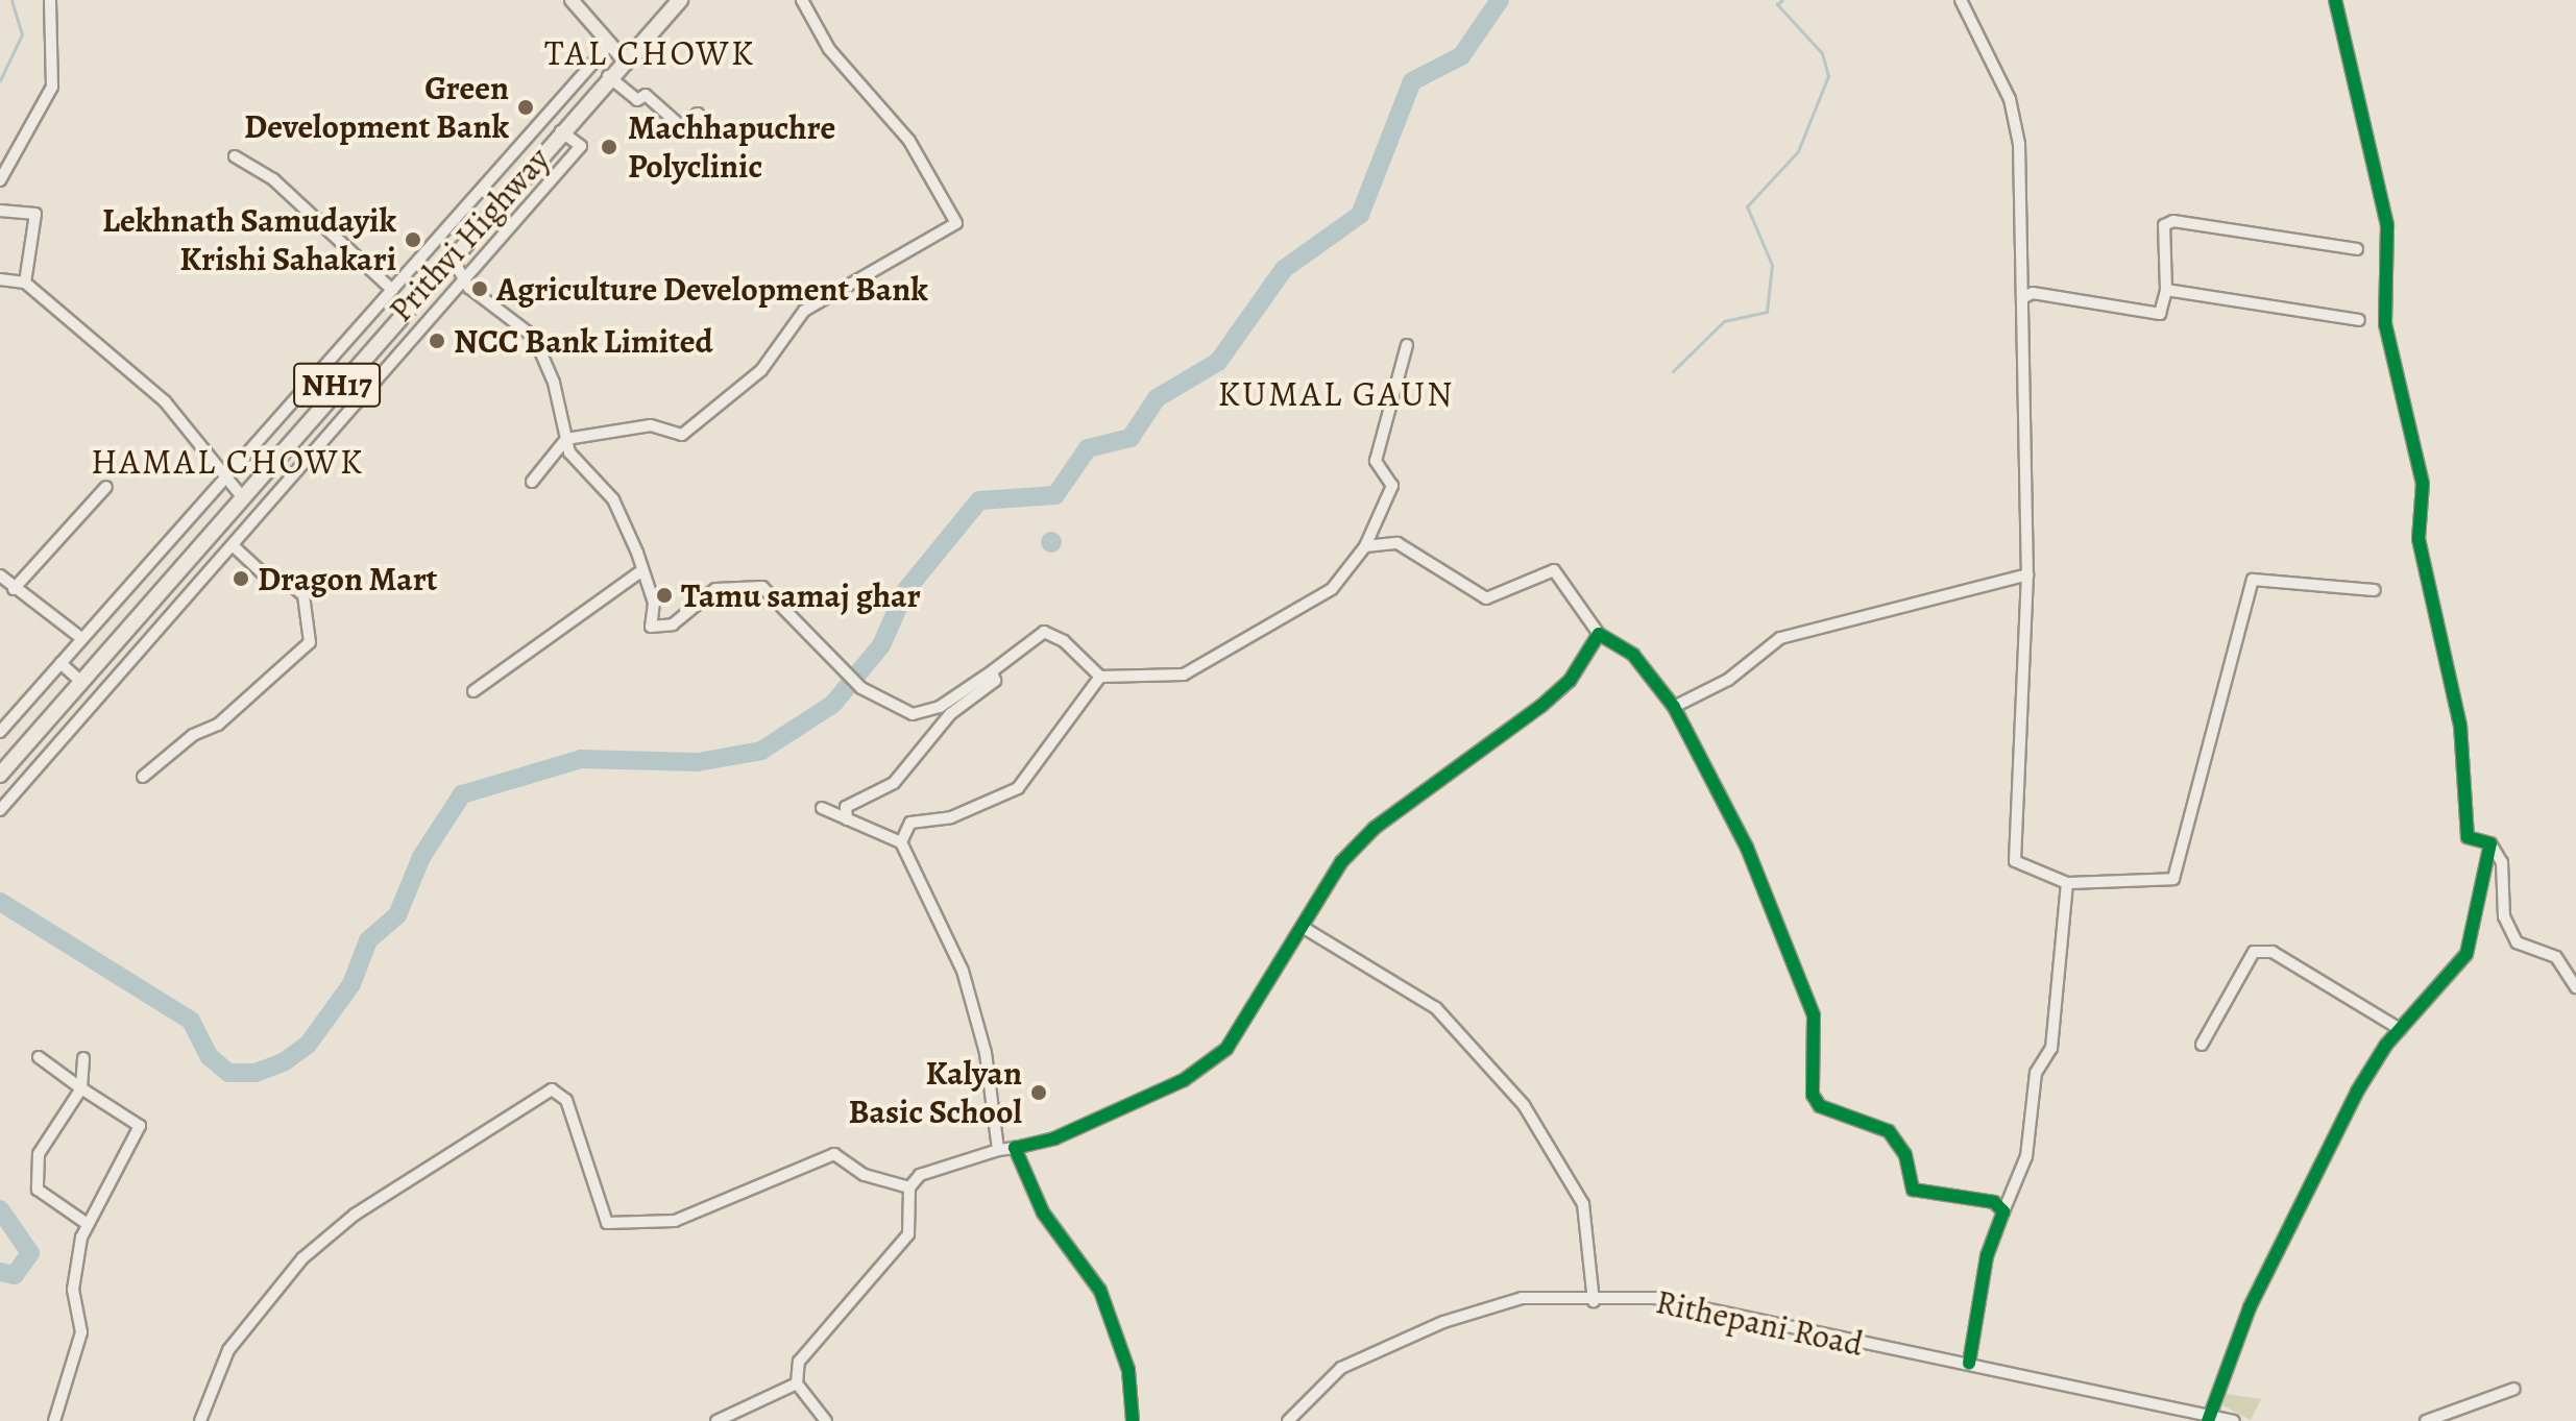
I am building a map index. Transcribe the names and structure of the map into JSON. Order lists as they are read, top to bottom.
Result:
{
  "streets": {
    "highway": ["Prithvi Highway", "NH17"],
    "street": ["Rithepani Road"]
  },
  "districts": ["TAL CHOWK", "KUMAL GAUN", "HAMAL CHOWK"],
  "places": [
    "Green Development Bank",
    "Machhapuchre Polyclinic",
    "Lekhnath Samudayik Krishi Sahakari",
    "Agriculture Development Bank",
    "NCC Bank Limited",
    "Dragon Mart",
    "Tamu samaj ghar",
    "Kalyan Basic School"
  ]
}
